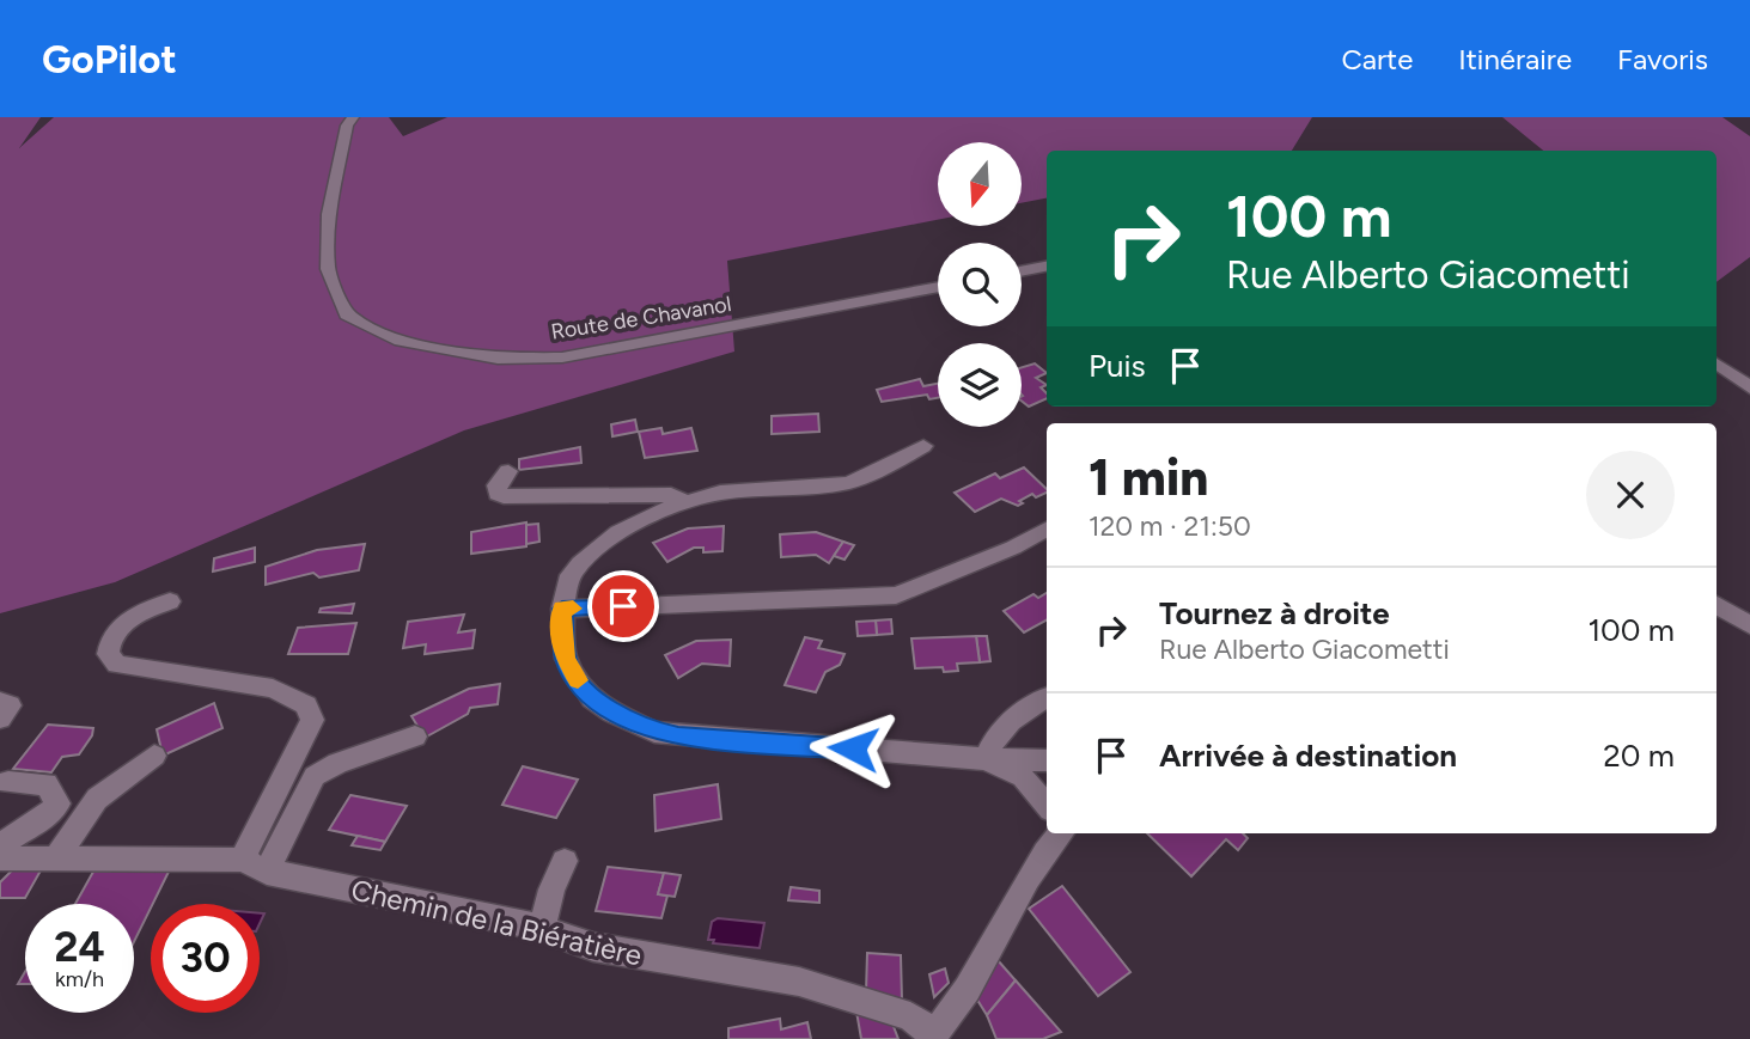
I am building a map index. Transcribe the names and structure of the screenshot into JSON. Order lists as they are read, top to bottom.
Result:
{
  "streets": {
    "street": ["Route de Chavanol", "Chemin de la Biératière"]
  },
  "north": "bottom",
  "page": {
    "header": "GoPilot",
    "nav": ["Carte", "Itinéraire", "Favoris"],
    "turn": ["100 m", "Rue Alberto Giacometti"],
    "then": "Puis",
    "heading": ["1 min", "120 m · 21:50"],
    "list": [
      {
        "name": "Tournez à droite",
        "note": "Rue Alberto Giacometti",
        "value": "100 m"
      },
      {
        "name": "Arrivée à destination",
        "value": "20 m"
      }
    ],
    "speed": "24 km/h",
    "limit": "30"
  }
}
